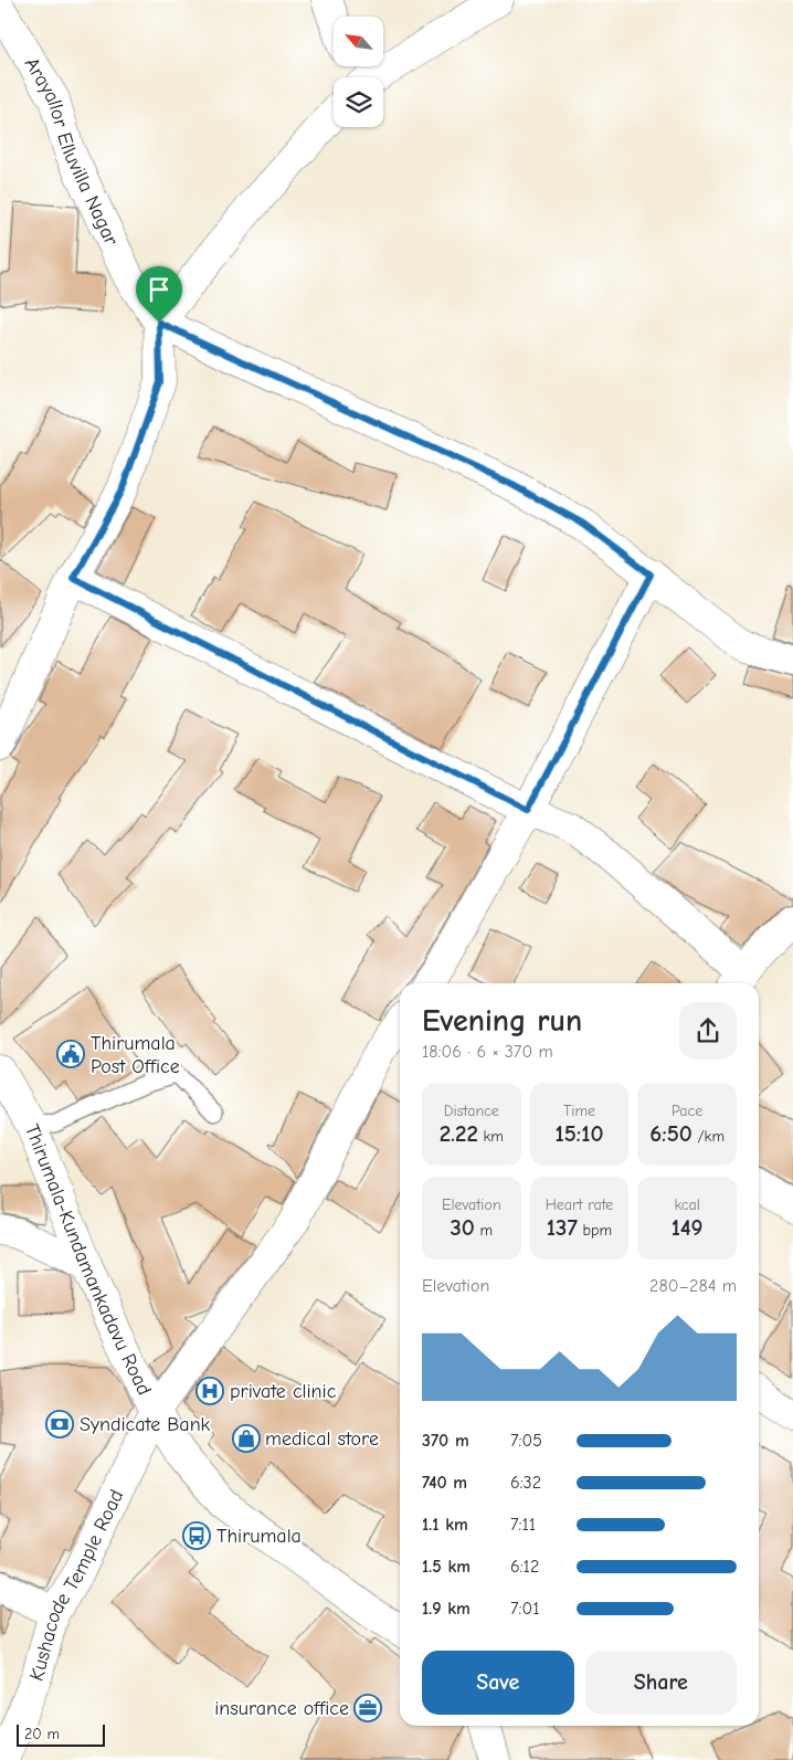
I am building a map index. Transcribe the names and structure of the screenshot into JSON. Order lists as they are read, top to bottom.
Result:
{
  "streets": {
    "street": ["Arayallor Elluvilla Nagar", "Thirumala-Kundamankadavu Road", "Kushacode Temple Road"]
  },
  "crossings": [
    ["Thirumala-Kundamankadavu Road", "Kushacode Temple Road"]
  ],
  "places": {
    "public building": ["Thirumala Post Office"],
    "hospital": ["private clinic"],
    "bank": ["Syndicate Bank"],
    "shop": ["medical store"],
    "bus stop": ["Thirumala"],
    "office": ["insurance office"]
  },
  "scale_bar": "20 m",
  "north": "top left",
  "page": {
    "heading": ["Evening run", "18:06 · 6 × 370 m"],
    "stats": [
      ["Distance", "2.22 km"],
      ["Time", "15:10"],
      ["Pace", "6:50 /km"],
      ["Elevation", "30 m"],
      ["Heart rate", "137 bpm"],
      ["kcal", "149"]
    ],
    "chart": ["Elevation", "280–284 m"],
    "list": [
      {
        "name": "370 m",
        "note": "7:05"
      },
      {
        "name": "740 m",
        "note": "6:32"
      },
      {
        "name": "1.1 km",
        "note": "7:11"
      },
      {
        "name": "1.5 km",
        "note": "6:12"
      },
      {
        "name": "1.9 km",
        "note": "7:01"
      }
    ],
    "buttons": ["Save", "Share"],
    "scale": "20 m"
  }
}
